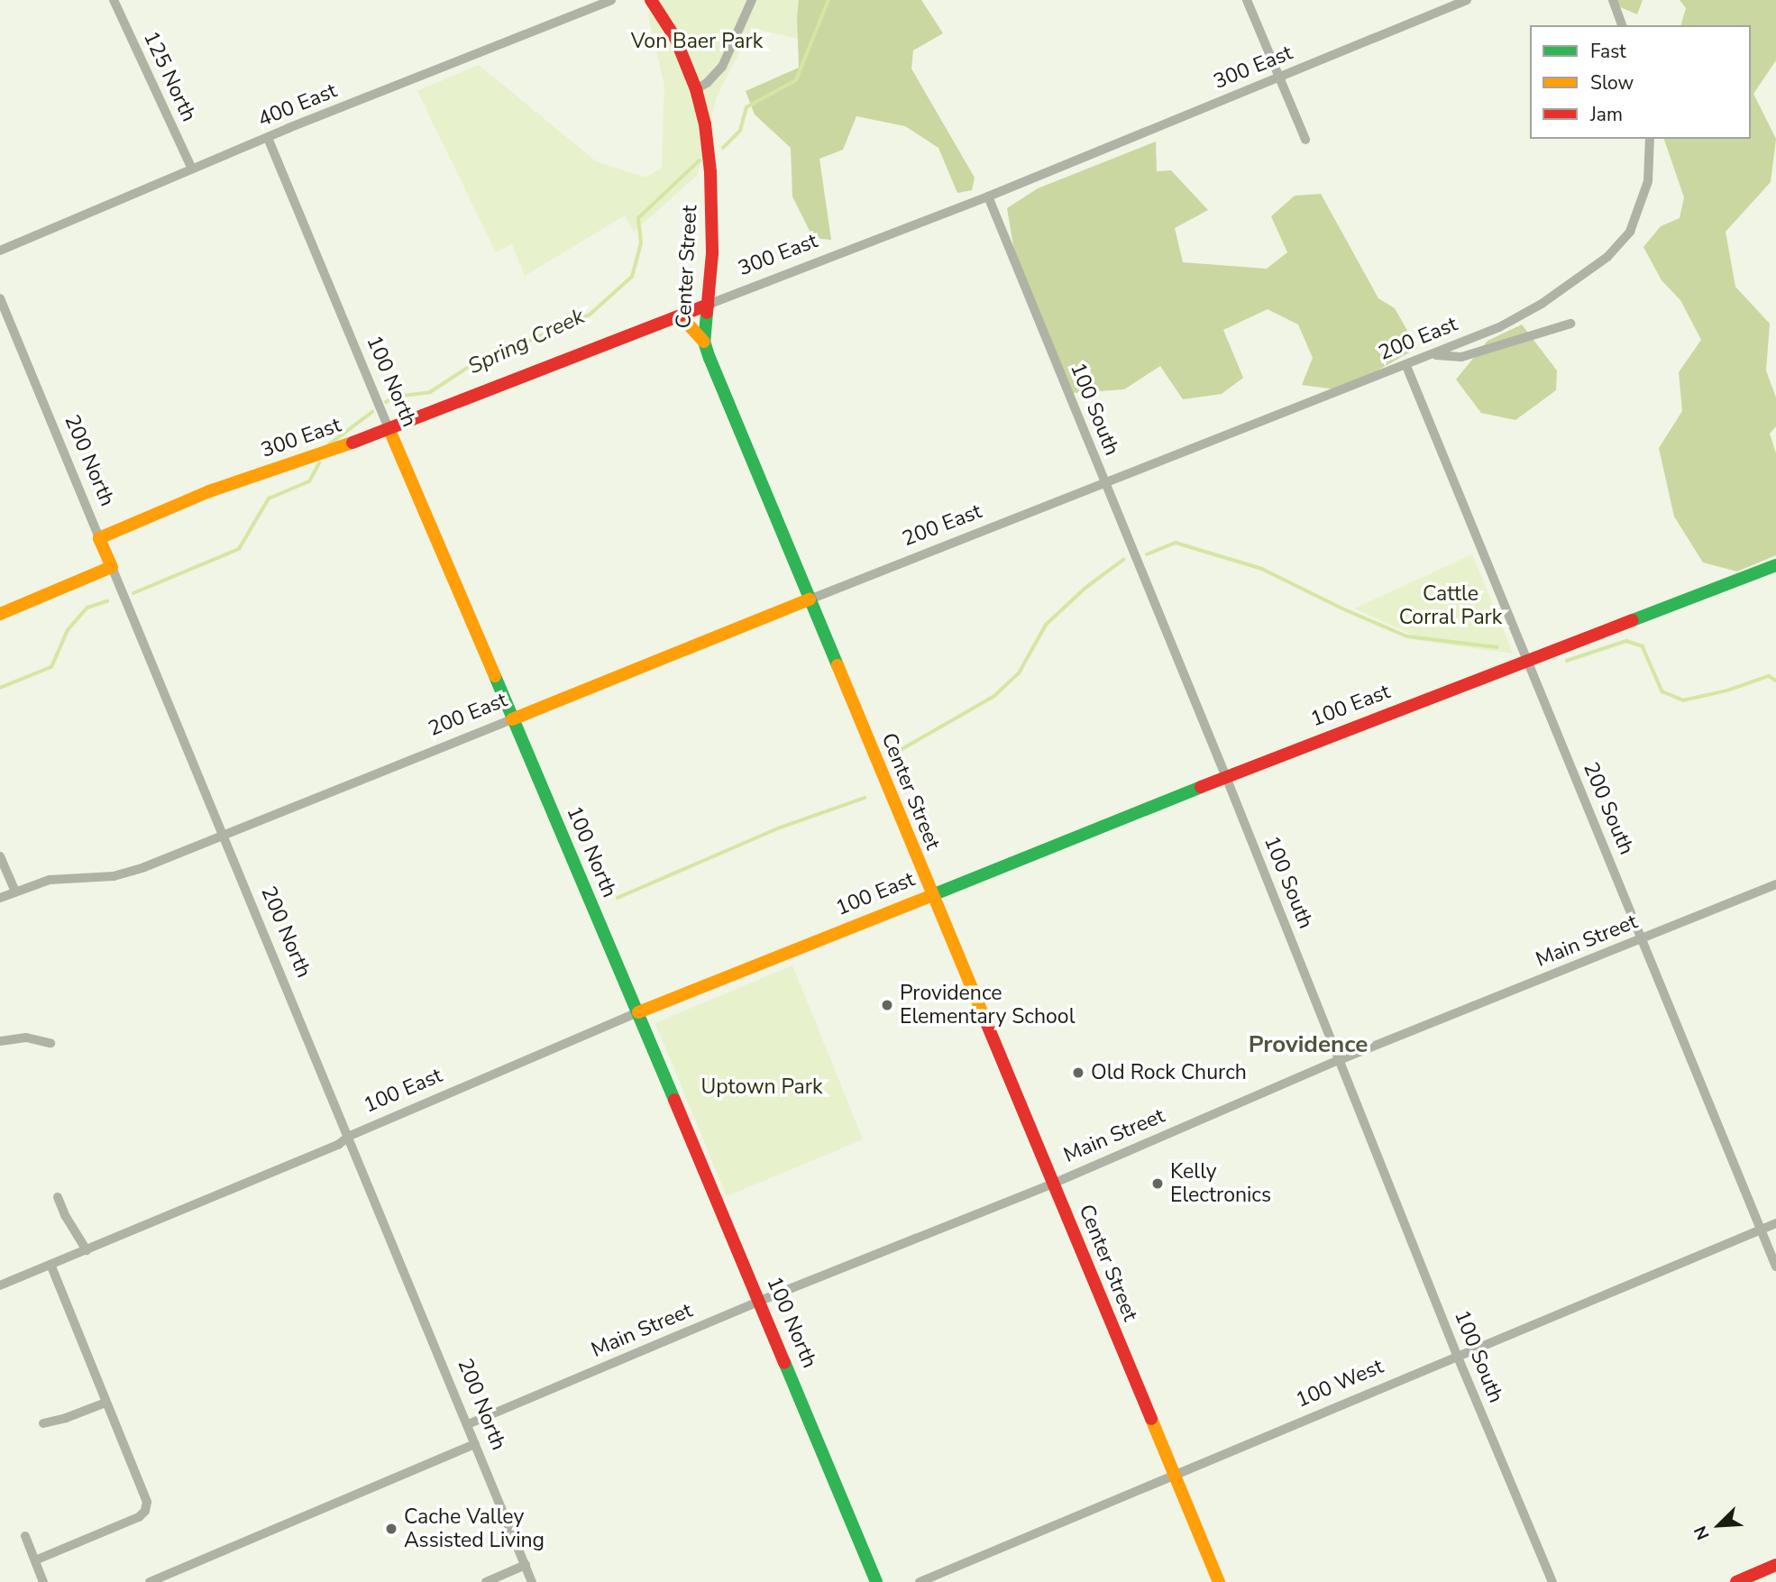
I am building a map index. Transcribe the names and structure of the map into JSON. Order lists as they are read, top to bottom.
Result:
{
  "streets": {
    "street": [
      "300 East",
      "125 North",
      "400 East",
      "Center Street",
      "200 East",
      "100 North",
      "100 South",
      "200 North",
      "100 East",
      "200 South",
      "Main Street",
      "100 West"
    ]
  },
  "crossings": [
    ["300 East", "Center Street"],
    ["300 East", "100 North"],
    ["300 East", "100 South"],
    ["300 East", "200 North"],
    ["125 North", "400 East"],
    ["400 East", "100 North"],
    ["Center Street", "200 East"],
    ["Center Street", "100 East"],
    ["Center Street", "Main Street"],
    ["Center Street", "100 West"],
    ["200 East", "100 North"],
    ["200 East", "100 South"],
    ["200 East", "200 North"],
    ["200 East", "200 South"],
    ["100 North", "100 East"],
    ["100 North", "Main Street"],
    ["100 South", "100 East"],
    ["100 South", "Main Street"],
    ["100 South", "100 West"],
    ["200 North", "100 East"],
    ["200 North", "Main Street"],
    ["100 East", "200 South"],
    ["200 South", "Main Street"],
    ["200 South", "100 West"]
  ],
  "districts": ["Providence"],
  "water": ["Spring Creek"],
  "parks": ["Von Baer Park", "Cattle Corral Park", "Uptown Park"],
  "places": [
    "Providence Elementary School",
    "Old Rock Church",
    "Kelly Electronics",
    "Cache Valley Assisted Living"
  ],
  "legend": ["Fast", "Slow", "Jam"],
  "north": "bottom left"
}
